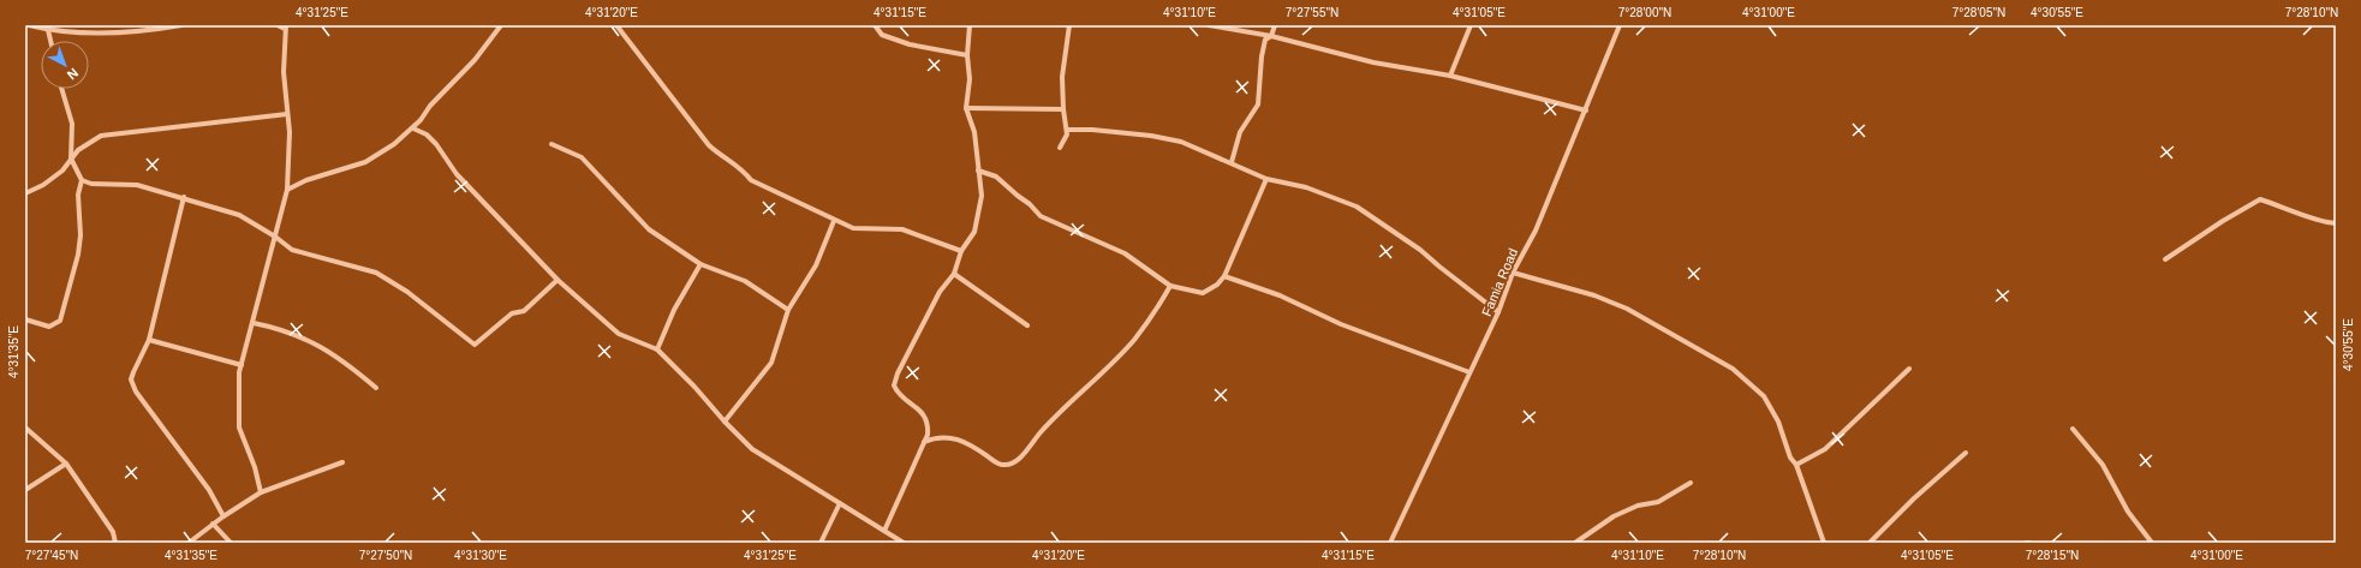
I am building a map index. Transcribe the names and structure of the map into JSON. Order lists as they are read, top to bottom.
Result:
{
  "streets": {
    "street": ["Famia Road"]
  },
  "north": "bottom right",
  "coordinates": [
    "4°31'25\"E",
    "4°31'20\"E",
    "4°31'15\"E",
    "4°31'10\"E",
    "7°27'55\"N",
    "4°31'05\"E",
    "7°28'00\"N",
    "4°31'00\"E",
    "7°28'05\"N",
    "4°30'55\"E",
    "7°28'10\"N",
    "4°31'35\"E",
    "7°27'45\"N",
    "7°27'50\"N",
    "4°31'30\"E",
    "7°28'15\"N"
  ]
}
